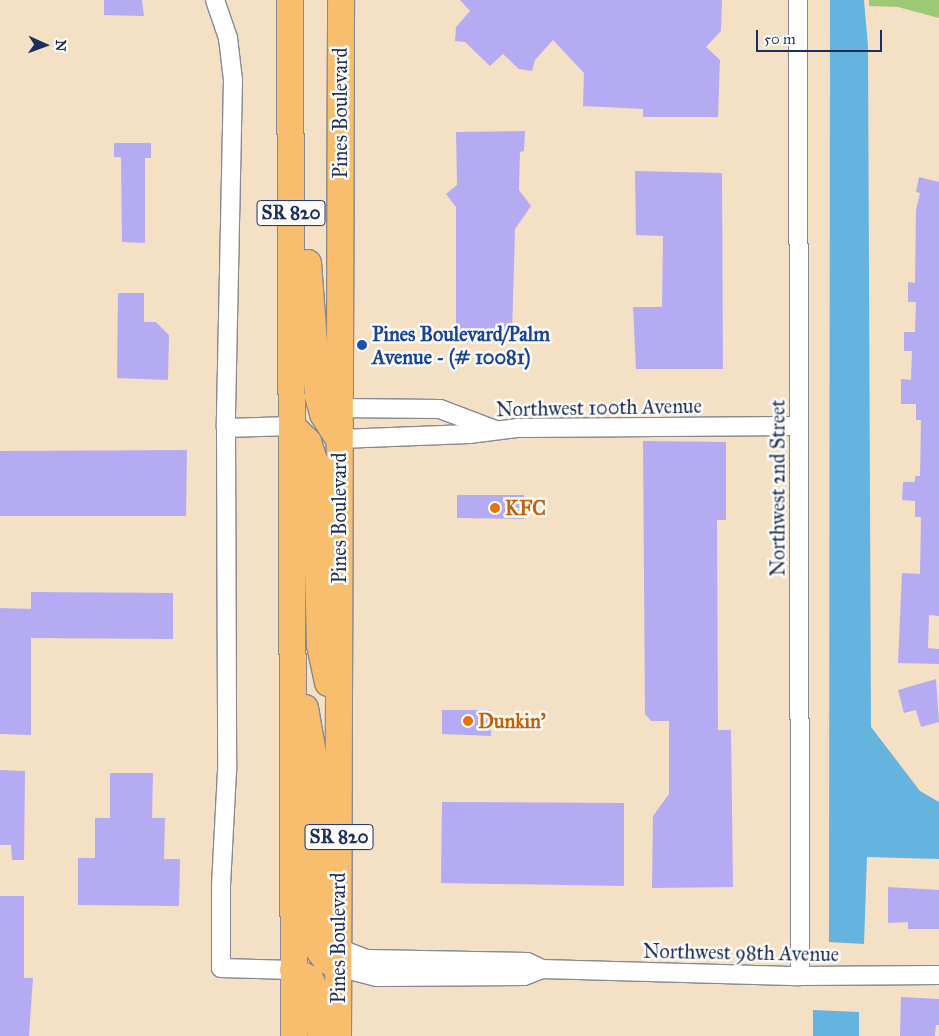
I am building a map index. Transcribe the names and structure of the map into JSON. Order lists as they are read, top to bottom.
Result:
{
  "streets": {
    "highway": ["Pines Boulevard", "SR 820"],
    "street": ["Northwest 100th Avenue", "Northwest 2nd Street", "Northwest 98th Avenue"]
  },
  "crossings": [
    ["Pines Boulevard", "Northwest 100th Avenue"],
    ["Pines Boulevard", "Northwest 98th Avenue"],
    ["Northwest 100th Avenue", "Northwest 2nd Street"],
    ["Northwest 2nd Street", "Northwest 98th Avenue"]
  ],
  "places": ["Pines Boulevard/Palm Avenue - (# 10081)", "KFC", "Dunkin'"],
  "scale_bar": "50 m",
  "north": "right"
}
